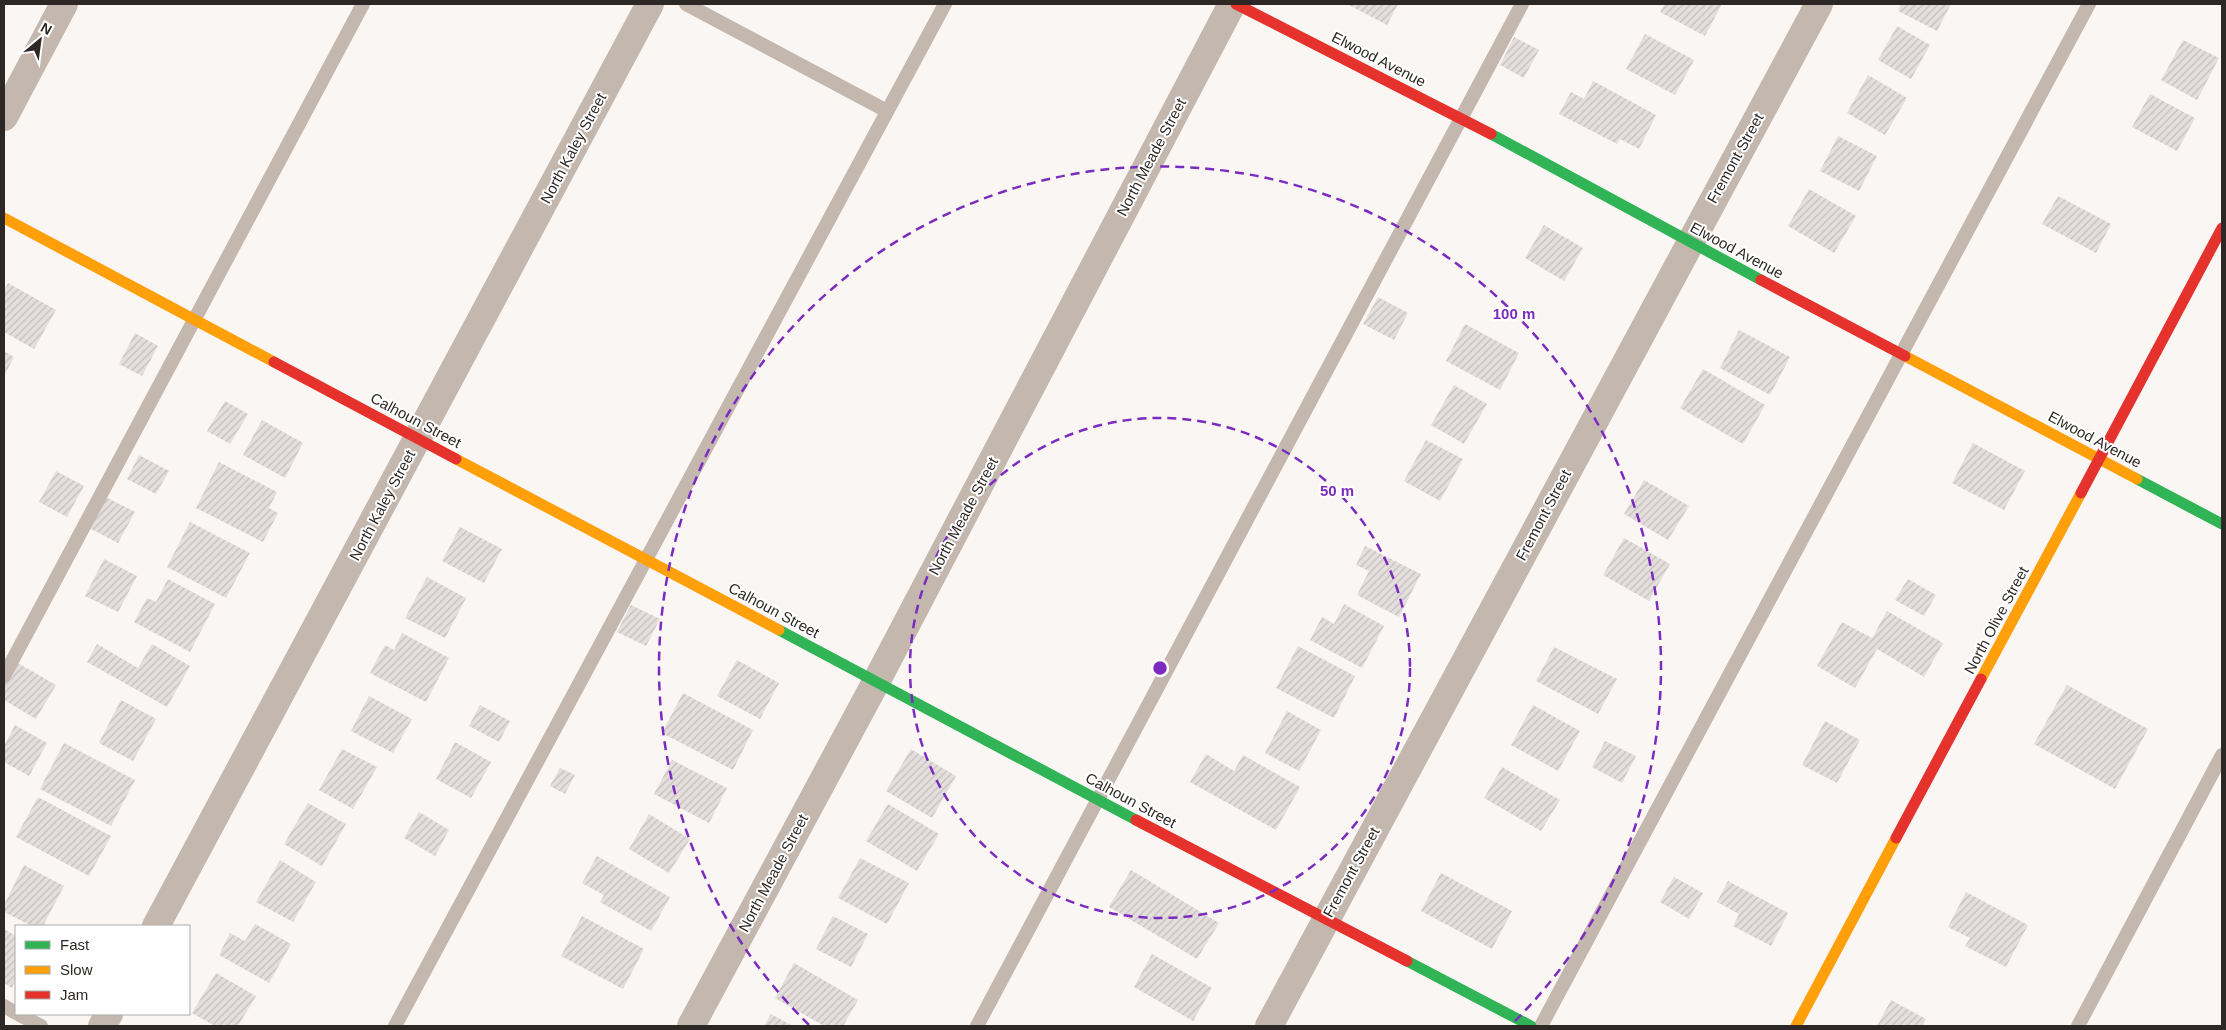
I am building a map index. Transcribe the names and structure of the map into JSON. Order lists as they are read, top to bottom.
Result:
{
  "streets": {
    "street": [
      "Elwood Avenue",
      "North Kaley Street",
      "North Meade Street",
      "Fremont Street",
      "Calhoun Street",
      "North Olive Street"
    ]
  },
  "crossings": [
    ["Elwood Avenue", "Fremont Street"],
    ["Elwood Avenue", "North Olive Street"],
    ["North Kaley Street", "Calhoun Street"],
    ["North Meade Street", "Calhoun Street"],
    ["Fremont Street", "Calhoun Street"]
  ],
  "legend": ["Fast", "Slow", "Jam"],
  "north": "top right",
  "rings": ["100 m", "50 m"]
}
